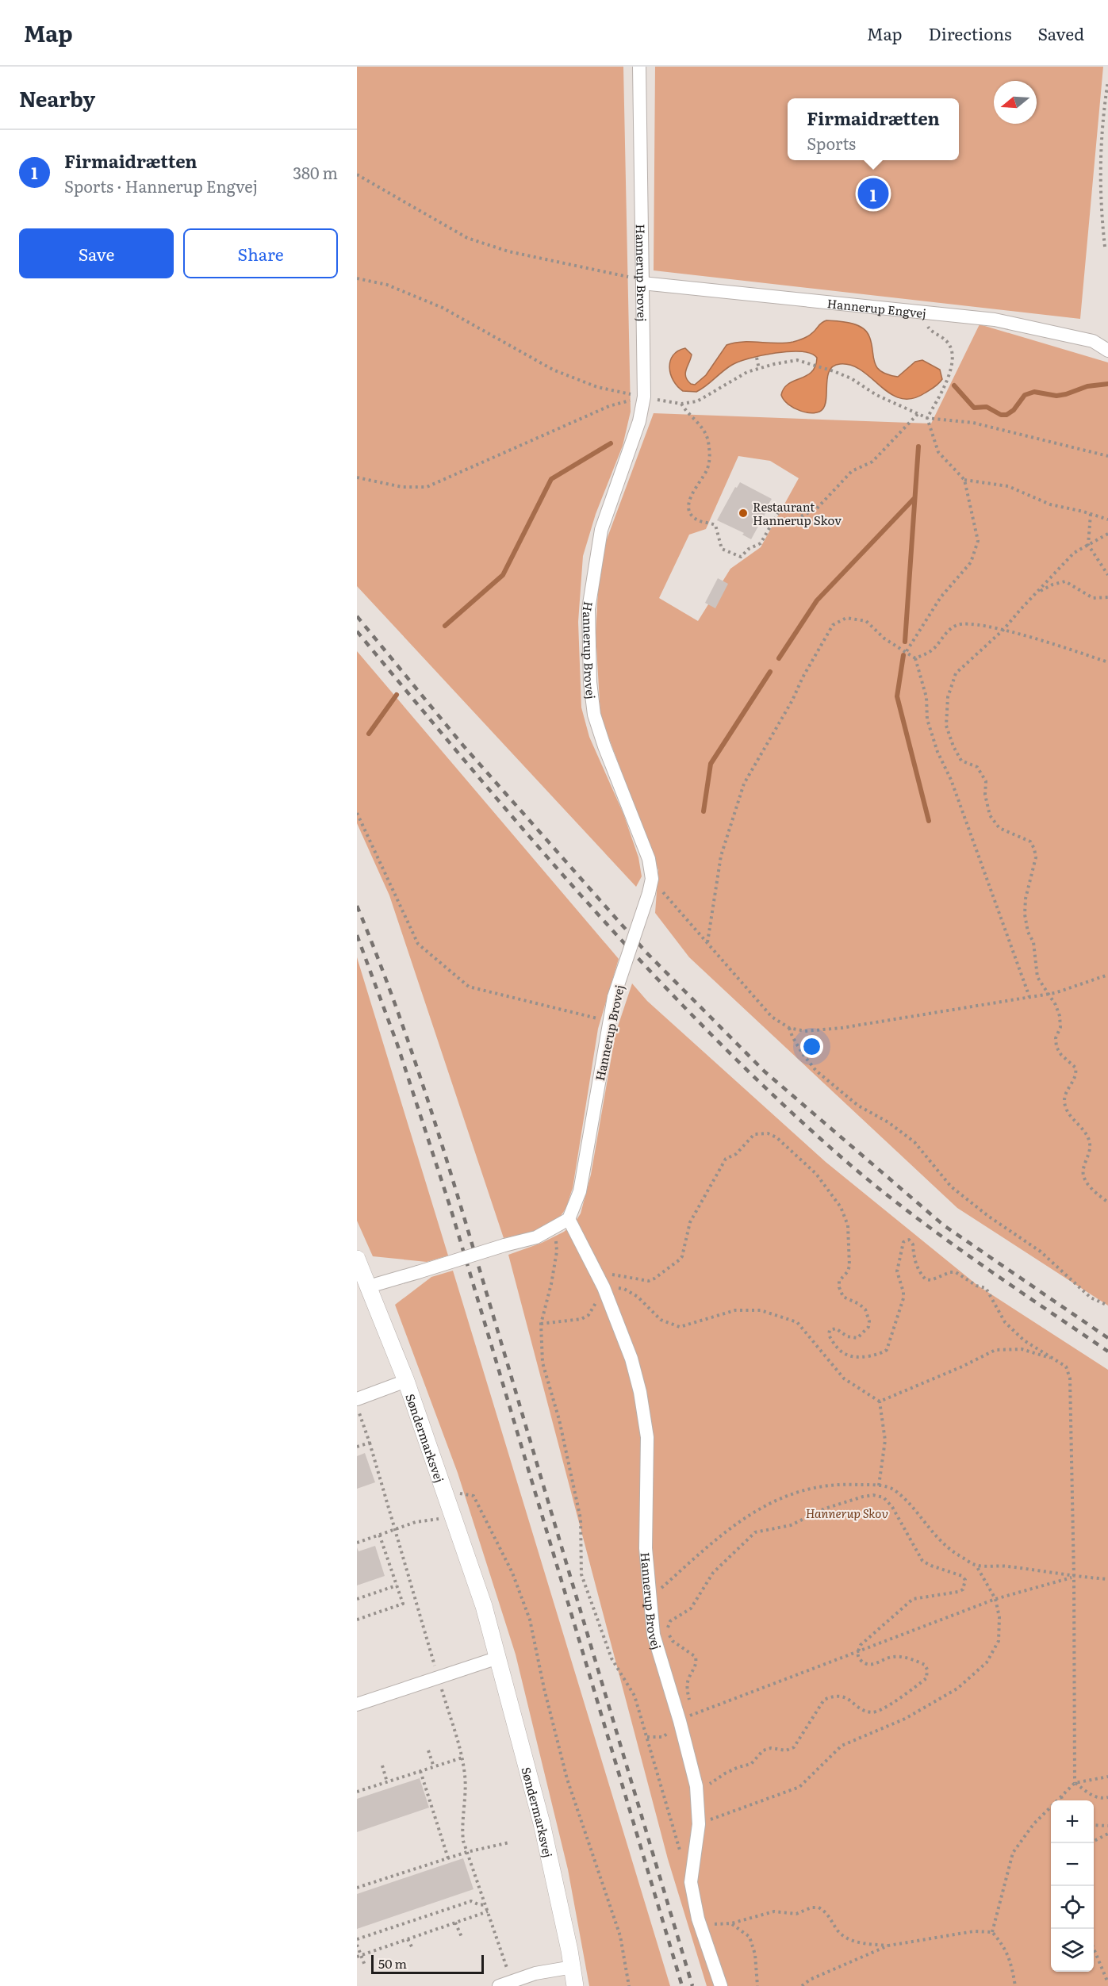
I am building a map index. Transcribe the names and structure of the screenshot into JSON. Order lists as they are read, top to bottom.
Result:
{
  "streets": {
    "street": ["Hannerup Brovej", "Hannerup Engvej", "Søndermarksvej"]
  },
  "crossings": [
    ["Hannerup Brovej", "Hannerup Engvej"]
  ],
  "parks": ["Hannerup Skov"],
  "places": ["Restaurant Hannerup Skov"],
  "scale_bar": "50 m",
  "north": "left",
  "page": {
    "header": "Map",
    "nav": ["Map", "Directions", "Saved"],
    "heading": "Nearby",
    "popup": ["Firmaidrætten", "Sports"],
    "list": [
      {
        "mark": "1",
        "name": "Firmaidrætten",
        "note": "Sports · Hannerup Engvej",
        "value": "380 m"
      }
    ],
    "pins": "1",
    "buttons": ["Save", "Share"],
    "map_buttons": ["+", "−"],
    "scale": "50 m"
  }
}
